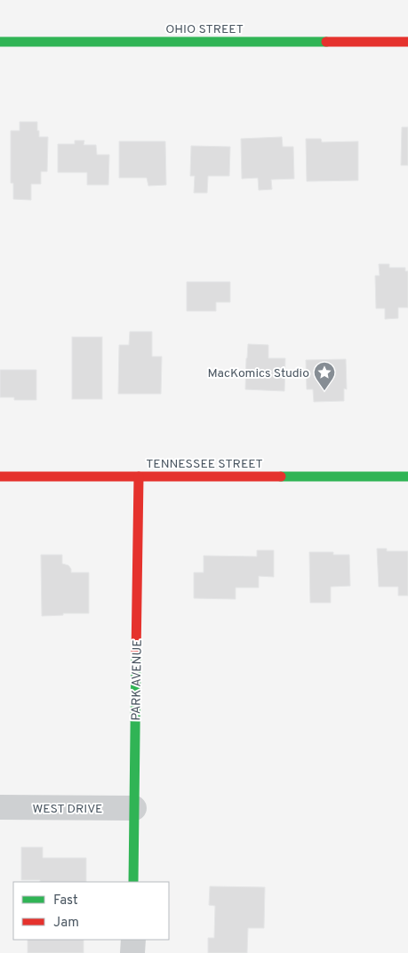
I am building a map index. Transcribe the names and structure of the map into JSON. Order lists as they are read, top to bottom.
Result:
{
  "streets": {
    "street": [
      "OHIO STREET",
      "TENNESSEE STREET",
      "PARK AVENUE",
      "WEST DRIVE"
    ]
  },
  "crossings": [
    ["TENNESSEE STREET", "PARK AVENUE"],
    ["PARK AVENUE", "WEST DRIVE"]
  ],
  "places": {
    "place": ["MacKomics Studio"]
  },
  "legend": ["Fast", "Jam"]
}
